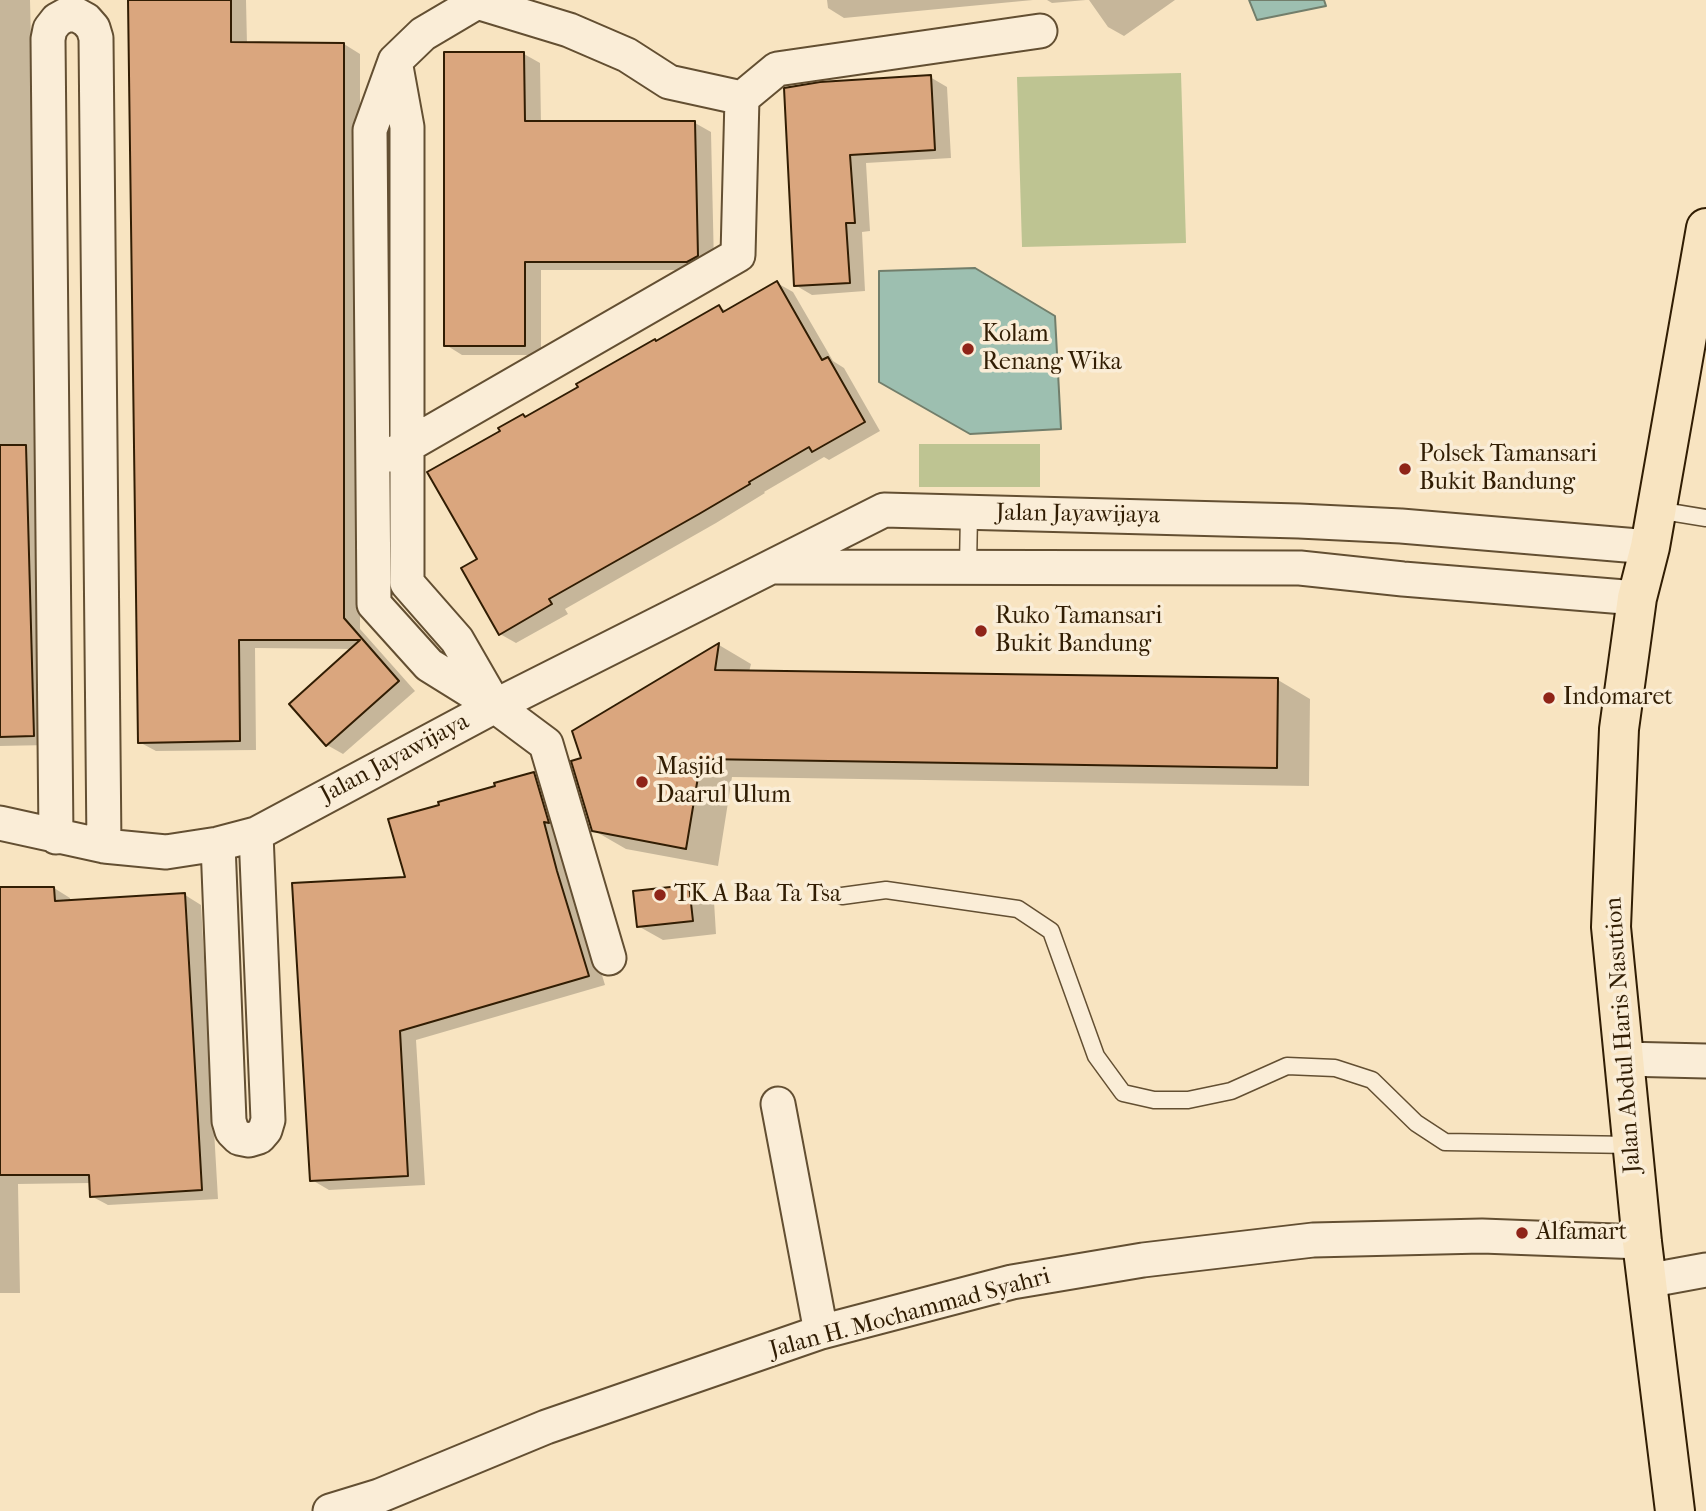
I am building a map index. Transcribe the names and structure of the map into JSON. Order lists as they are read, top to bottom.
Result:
{
  "streets": {
    "highway": ["Jalan Abdul Haris Nasution"],
    "street": ["Jalan Jayawijaya", "Jalan H. Mochammad Syahri"]
  },
  "crossings": [
    ["Jalan Jayawijaya", "Jalan Abdul Haris Nasution"],
    ["Jalan Abdul Haris Nasution", "Jalan H. Mochammad Syahri"]
  ],
  "places": [
    "Kolam Renang Wika",
    "Polsek Tamansari Bukit Bandung",
    "Ruko Tamansari Bukit Bandung",
    "Indomaret",
    "Masjid Daarul Ulum",
    "TK A Baa Ta Tsa",
    "Alfamart"
  ]
}
